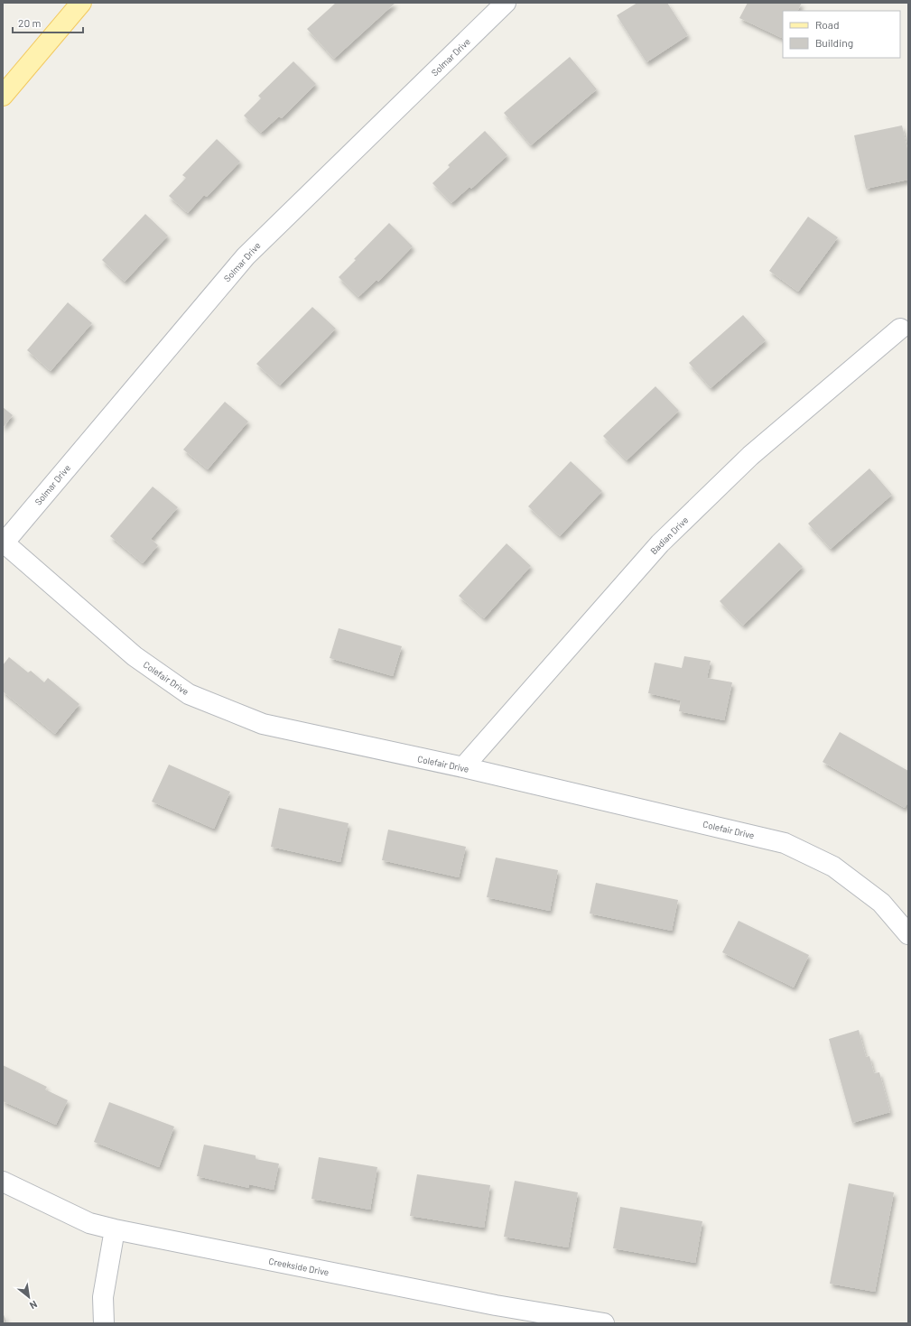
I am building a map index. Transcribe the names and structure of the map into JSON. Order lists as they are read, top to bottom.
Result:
{
  "streets": {
    "street": [
      "Solmar Drive",
      "Badian Drive",
      "Colefair Drive",
      "Creekside Drive"
    ]
  },
  "crossings": [
    ["Solmar Drive", "Colefair Drive"],
    ["Badian Drive", "Colefair Drive"]
  ],
  "legend": ["Road", "Building"],
  "scale_bar": "20 m",
  "north": "bottom right"
}
